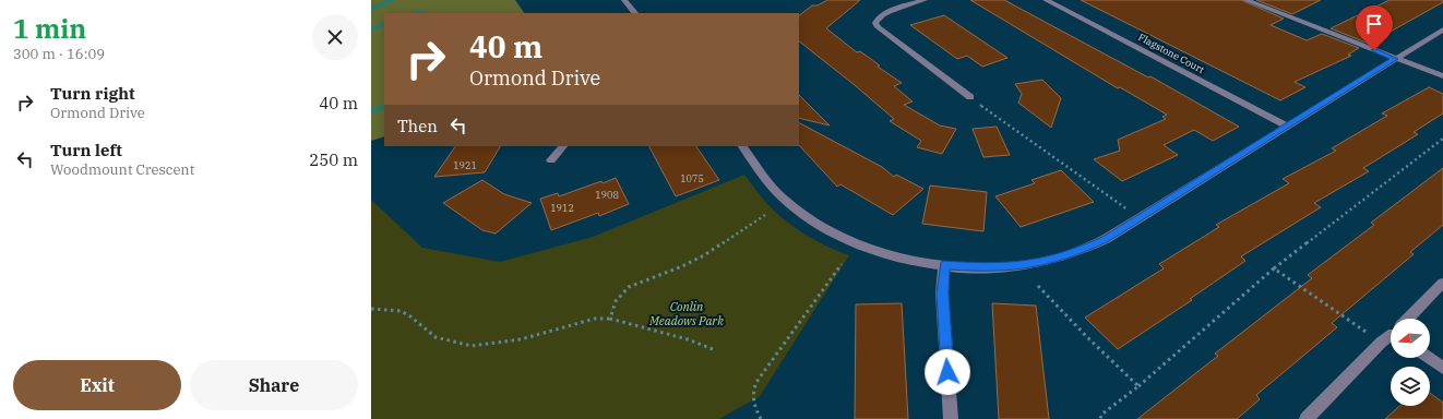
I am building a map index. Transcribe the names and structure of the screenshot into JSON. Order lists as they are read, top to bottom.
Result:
{
  "streets": {
    "street": ["Flagstone Court"]
  },
  "parks": ["Conlin Meadows Park"],
  "house_numbers": [
    "1921",
    "1075",
    "1908",
    "1912"
  ],
  "north": "left",
  "page": {
    "heading": ["1 min", "300 m · 16:09"],
    "turn": ["40 m", "Ormond Drive"],
    "list": [
      {
        "name": "Turn right",
        "note": "Ormond Drive",
        "value": "40 m"
      },
      {
        "name": "Turn left",
        "note": "Woodmount Crescent",
        "value": "250 m"
      }
    ],
    "then": "Then",
    "buttons": ["Exit", "Share"]
  }
}
